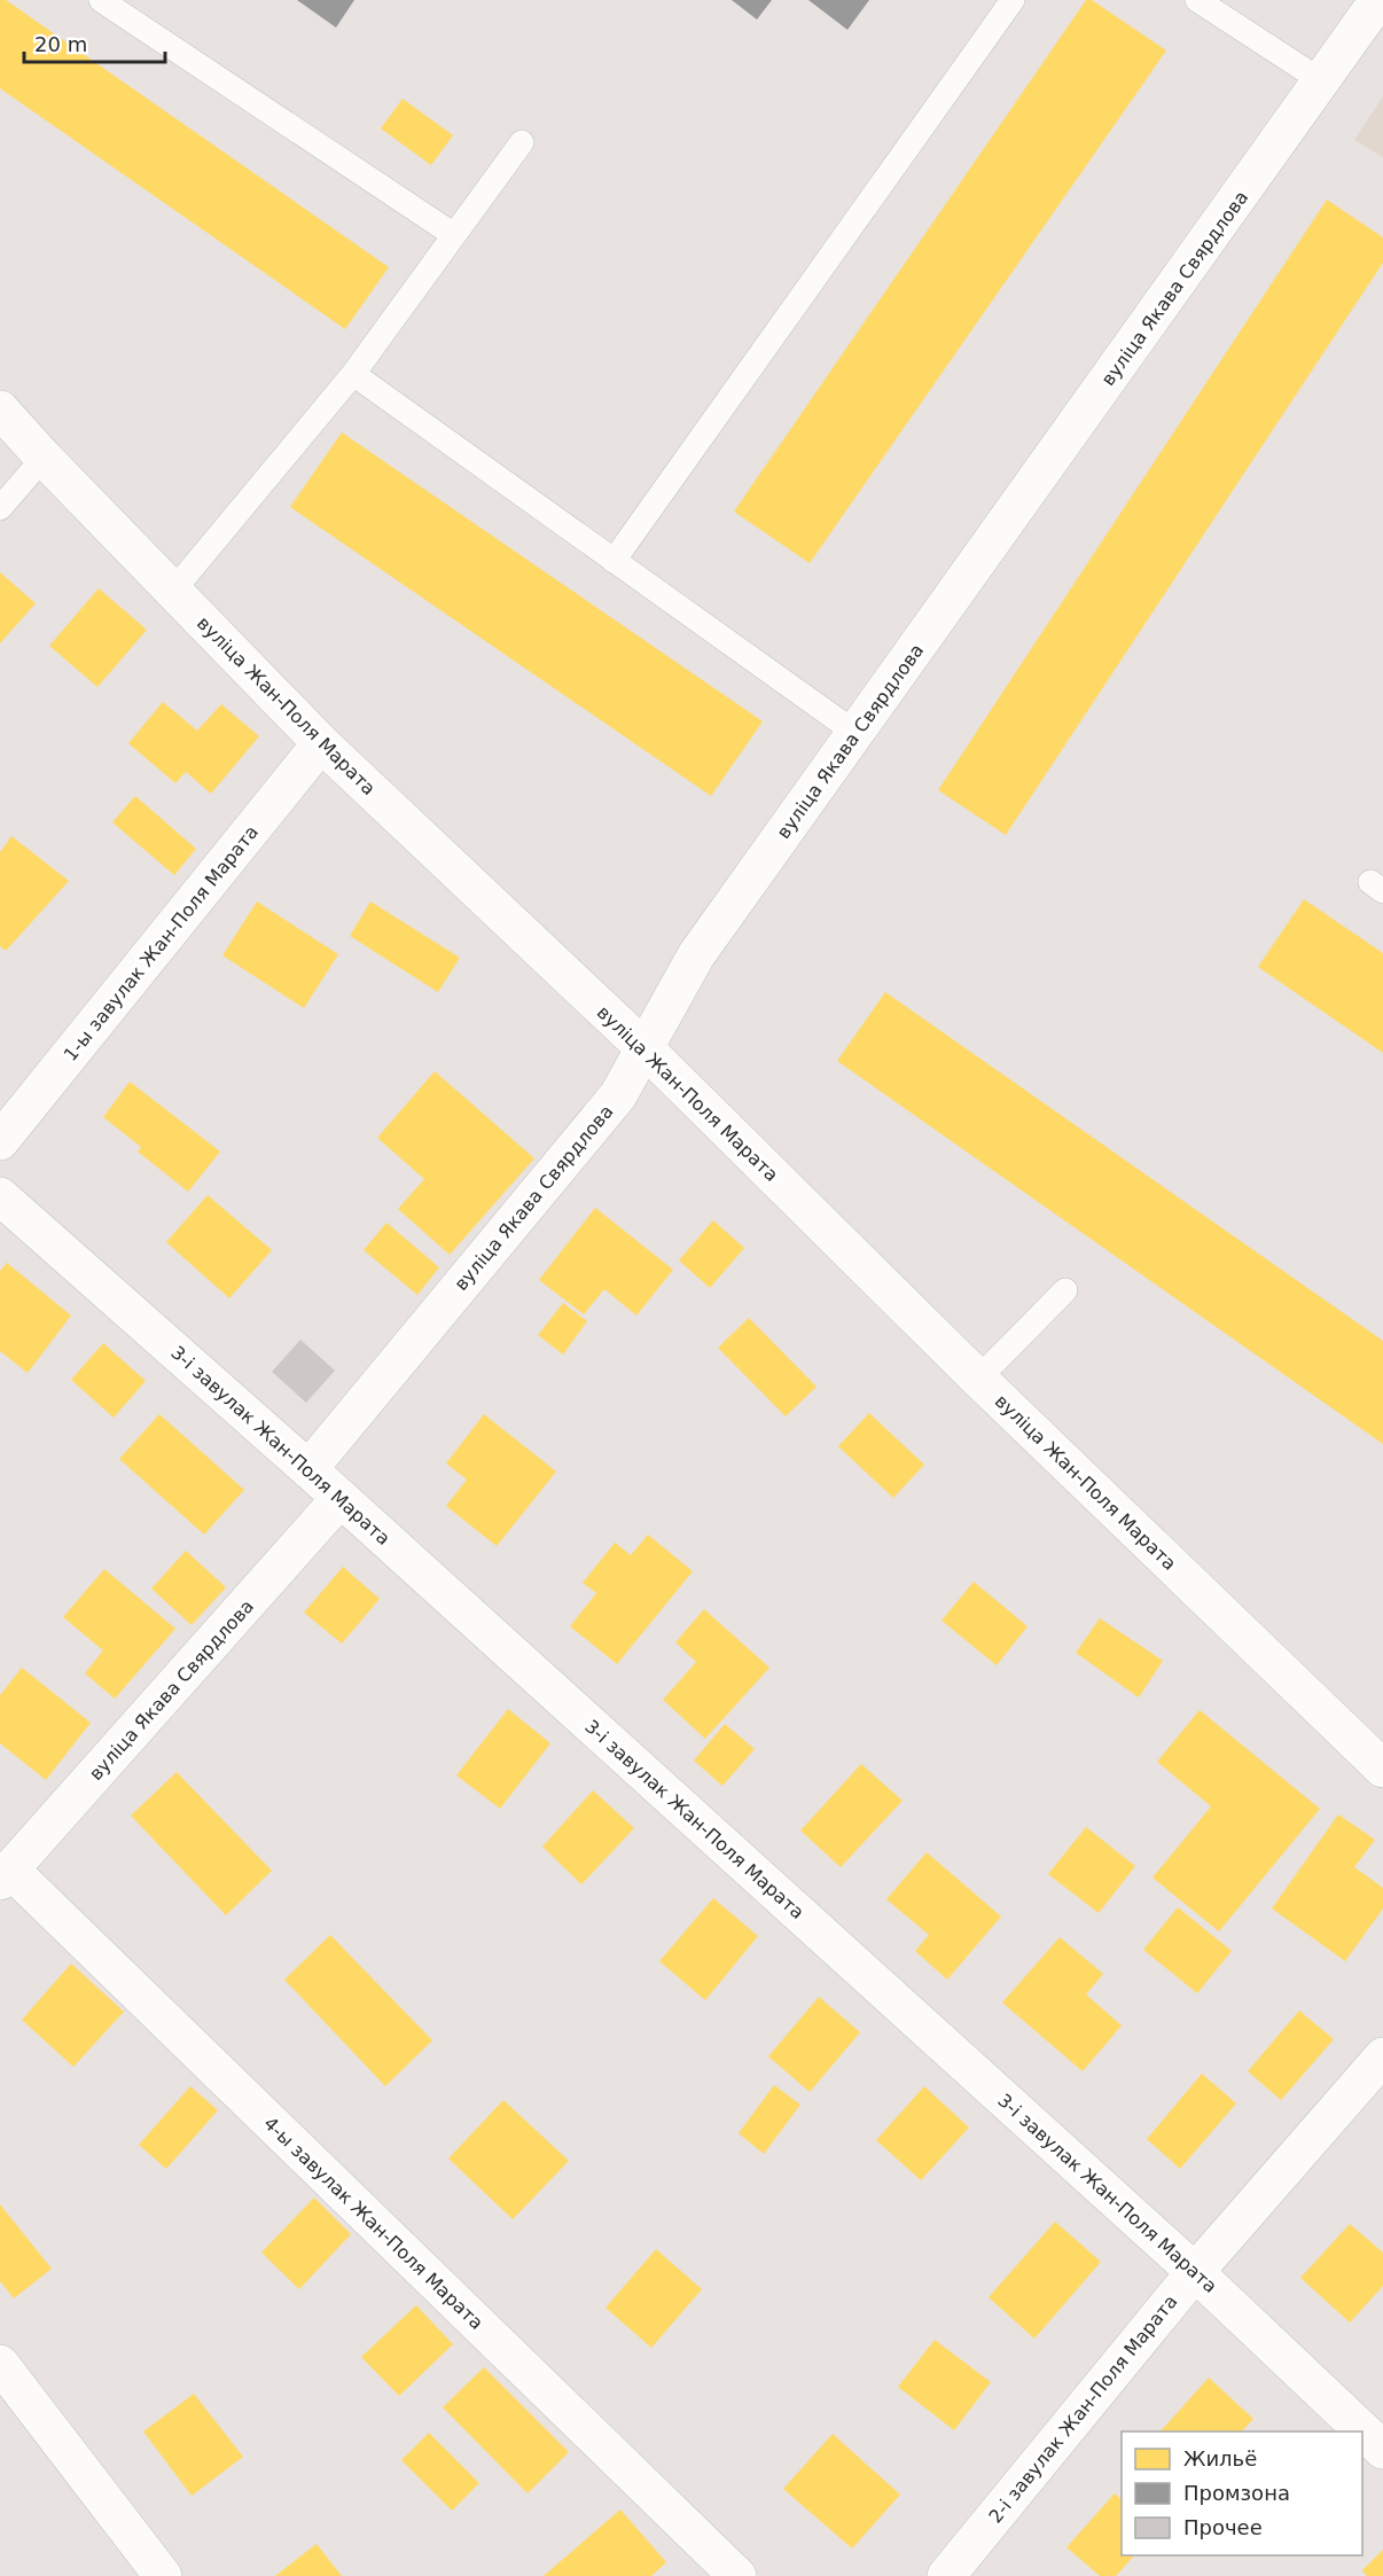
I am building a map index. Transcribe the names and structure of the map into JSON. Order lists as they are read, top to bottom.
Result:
{
  "streets": {
    "street": [
      "вуліца Якава Свярдлова",
      "вуліца Жан-Поля Марата",
      "1-ы завулак Жан-Поля Марата",
      "3-і завулак Жан-Поля Марата",
      "4-ы завулак Жан-Поля Марата",
      "2-і завулак Жан-Поля Марата"
    ]
  },
  "crossings": [
    ["вуліца Якава Свярдлова", "вуліца Жан-Поля Марата"],
    ["вуліца Якава Свярдлова", "3-і завулак Жан-Поля Марата"],
    ["вуліца Якава Свярдлова", "4-ы завулак Жан-Поля Марата"],
    ["вуліца Жан-Поля Марата", "1-ы завулак Жан-Поля Марата"],
    ["3-і завулак Жан-Поля Марата", "2-і завулак Жан-Поля Марата"]
  ],
  "legend": ["Жильё", "Промзона", "Прочее"],
  "scale_bar": "20 m"
}
